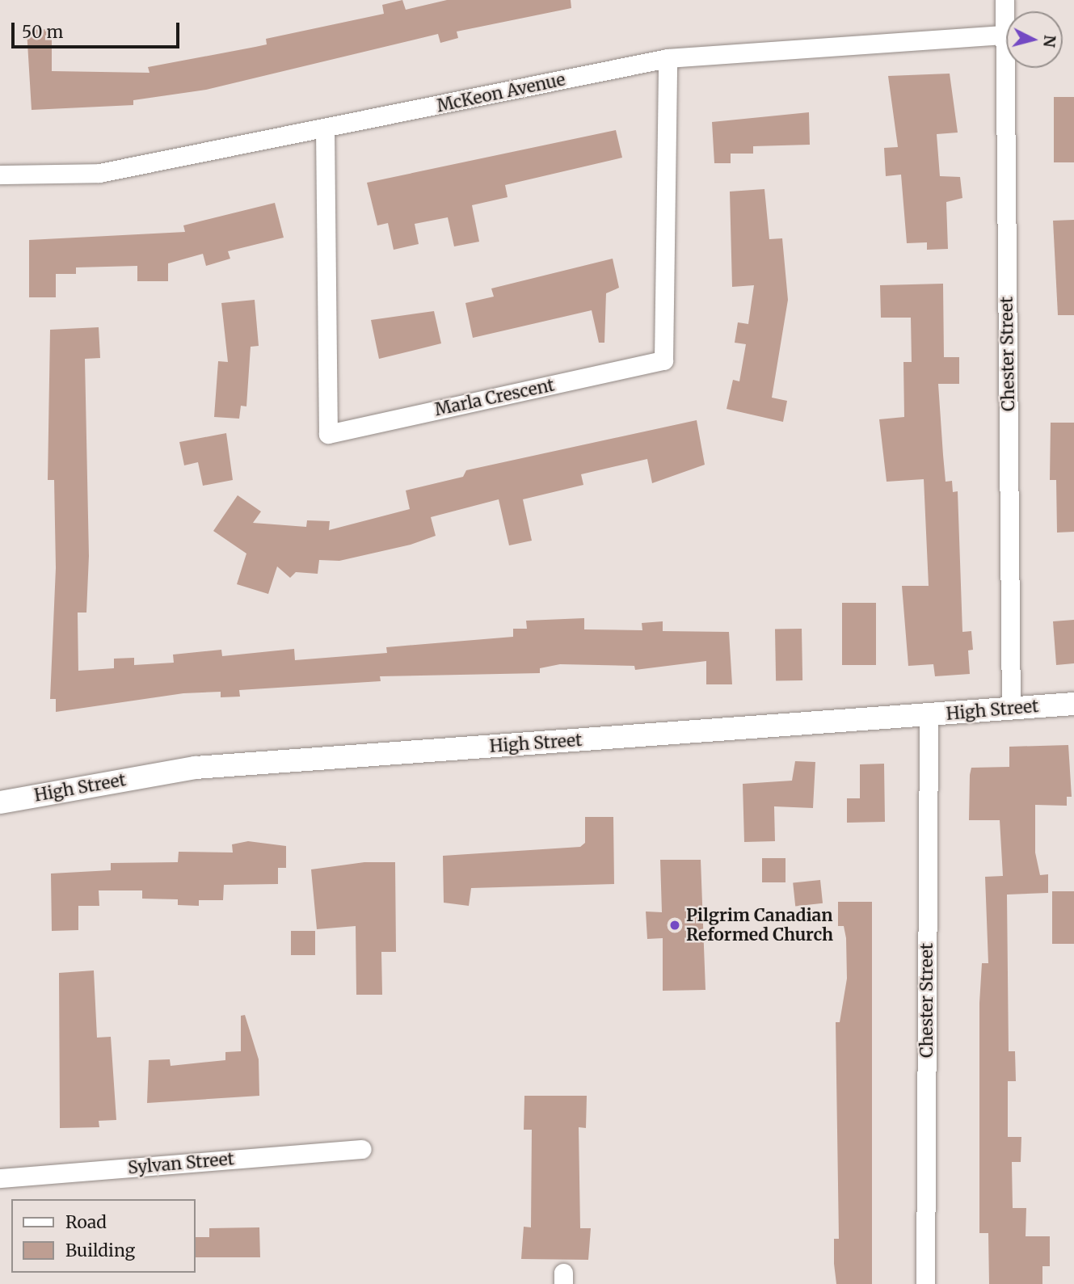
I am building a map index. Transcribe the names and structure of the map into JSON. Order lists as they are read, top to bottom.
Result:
{
  "streets": {
    "street": [
      "McKeon Avenue",
      "Chester Street",
      "Marla Crescent",
      "High Street",
      "Sylvan Street"
    ]
  },
  "crossings": [
    ["McKeon Avenue", "Chester Street"],
    ["McKeon Avenue", "Marla Crescent"],
    ["Chester Street", "High Street"]
  ],
  "places": ["Pilgrim Canadian Reformed Church"],
  "legend": ["Road", "Building"],
  "scale_bar": "50 m",
  "north": "right"
}
